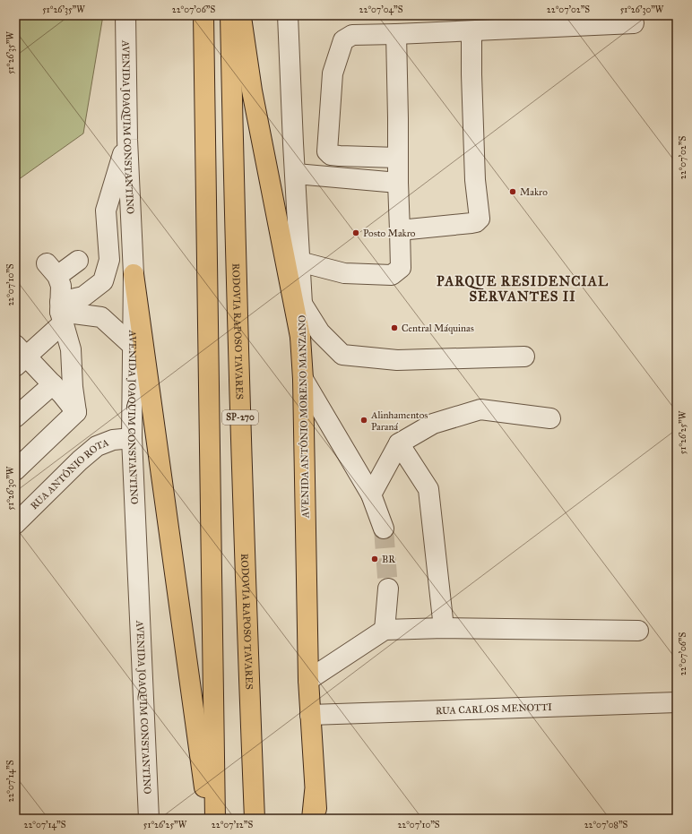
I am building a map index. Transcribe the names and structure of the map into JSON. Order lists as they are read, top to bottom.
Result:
{
  "streets": {
    "main road": ["RODOVIA RAPOSO TAVARES", "AVENIDA ANTÔNIO MORENO MANZANO", "SP-270"],
    "street": ["AVENIDA JOAQUIM CONSTANTINO", "RUA ANTÔNIO ROTA", "RUA CARLOS MENOTTI"]
  },
  "crossings": [
    ["AVENIDA JOAQUIM CONSTANTINO", "RUA ANTÔNIO ROTA"],
    ["AVENIDA ANTÔNIO MORENO MANZANO", "RUA CARLOS MENOTTI"]
  ],
  "districts": ["PARQUE RESIDENCIAL SERVANTES II"],
  "places": [
    "Makro",
    "Posto Makro",
    "Central Máquinas",
    "Alinhamentos Paraná",
    "BR"
  ],
  "coordinates": [
    "51°26'35\"W",
    "22°07'06\"S",
    "22°07'04\"S",
    "22°07'02\"S",
    "51°26'30\"W",
    "22°07'10\"S",
    "51°26'25\"W",
    "22°07'14\"S",
    "22°07'12\"S",
    "22°07'08\"S"
  ]
}
